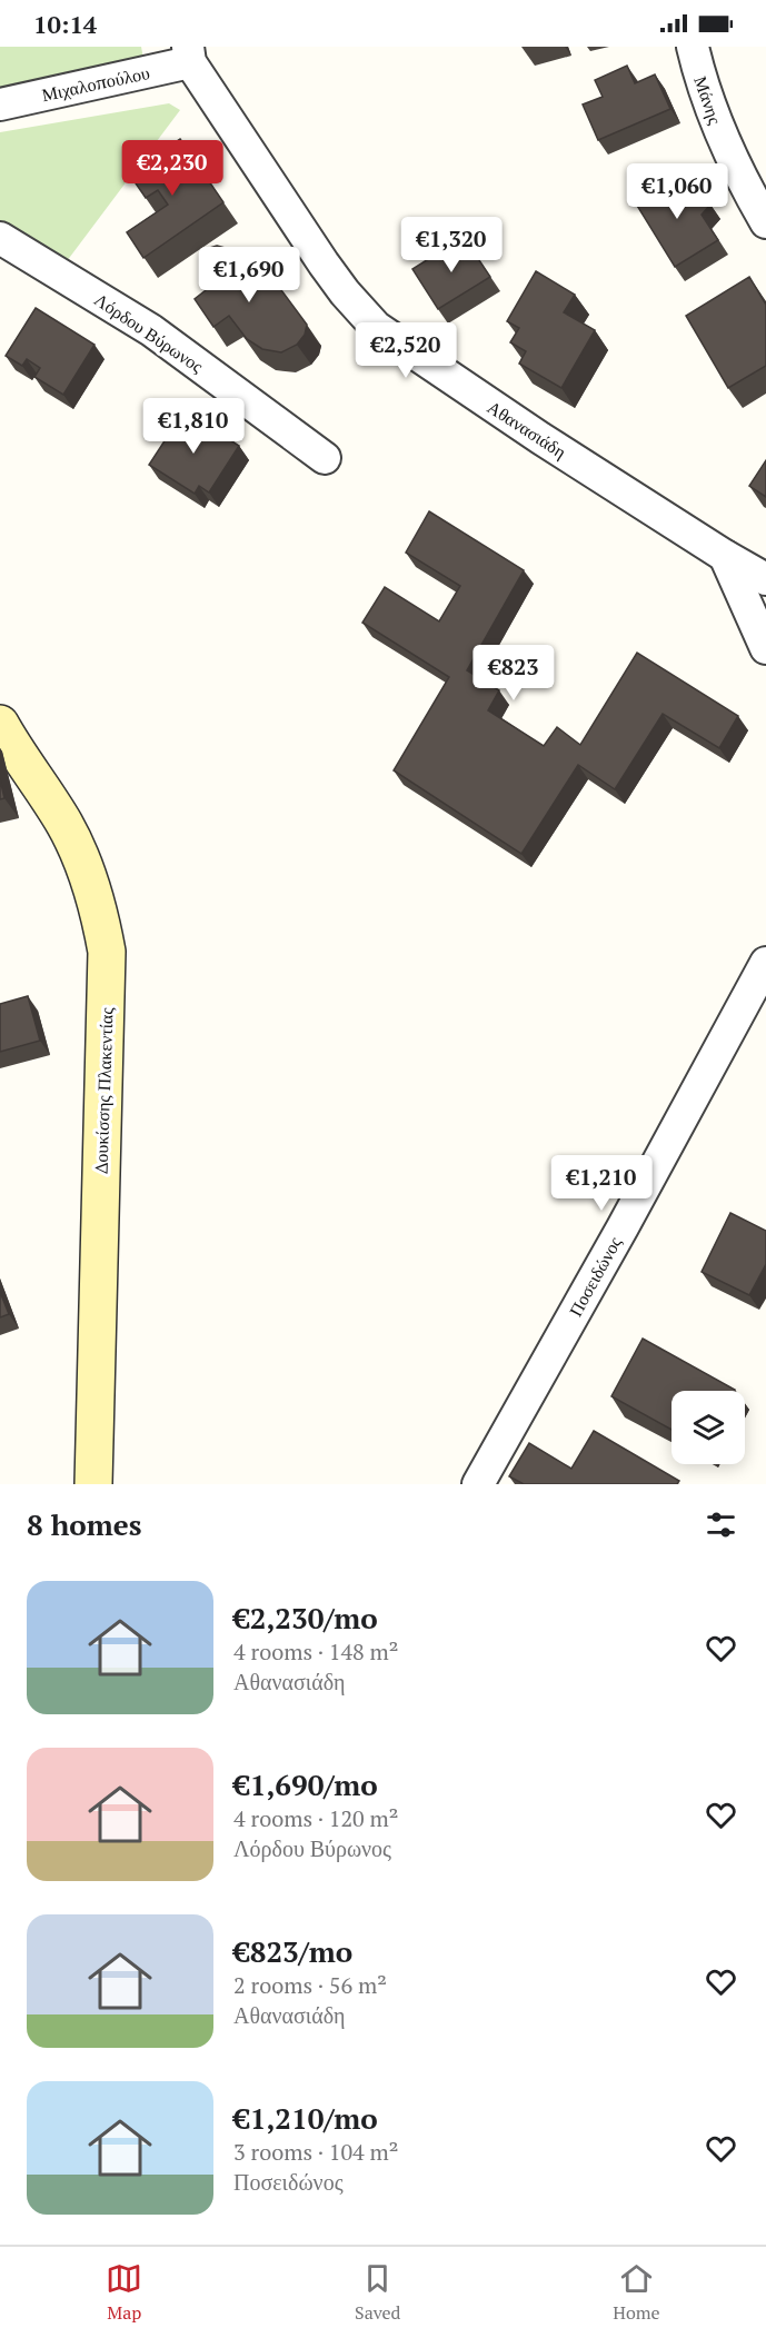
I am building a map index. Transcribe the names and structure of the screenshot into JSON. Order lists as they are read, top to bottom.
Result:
{
  "streets": {
    "main road": ["Δουκίσσης Πλακεντίας"],
    "street": [
      "Μιχαλοπούλου",
      "Μάνης",
      "Λόρδου Βύρωνος",
      "Αθανασιάδη",
      "Ποσειδώνος"
    ]
  },
  "crossings": [
    ["Μιχαλοπούλου", "Αθανασιάδη"]
  ],
  "page": {
    "status": "10:14",
    "price": [
      "€2,230",
      "€1,060",
      "€1,320",
      "€1,690",
      "€2,520",
      "€1,810",
      "€823",
      "€1,210"
    ],
    "heading": "8 homes",
    "list": [
      {
        "name": "€2,230/mo",
        "note": "4 rooms · 148 m² · Αθανασιάδη"
      },
      {
        "name": "€1,690/mo",
        "note": "4 rooms · 120 m² · Λόρδου Βύρωνος"
      },
      {
        "name": "€823/mo",
        "note": "2 rooms · 56 m² · Αθανασιάδη"
      },
      {
        "name": "€1,210/mo",
        "note": "3 rooms · 104 m² · Ποσειδώνος"
      }
    ],
    "tabs": ["Map", "Saved", "Home"]
  }
}
